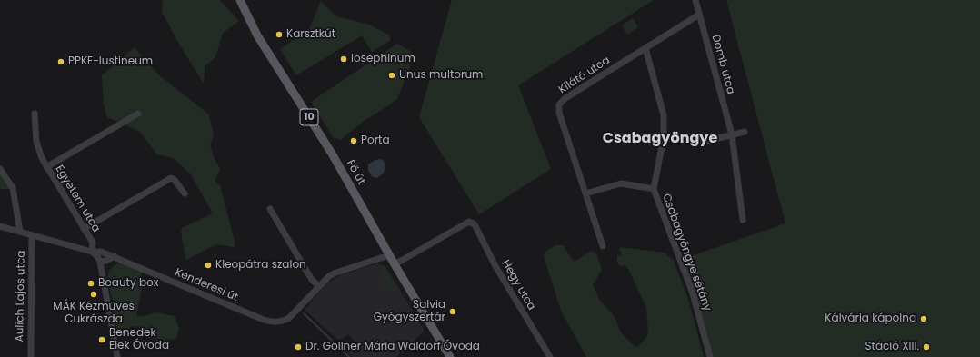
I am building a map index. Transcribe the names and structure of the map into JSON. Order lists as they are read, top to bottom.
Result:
{
  "streets": {
    "main road": ["10", "Fő út"],
    "street": [
      "Domb utca",
      "Kilátó utca",
      "Egyetem utca",
      "Csabagyöngye sétány",
      "Kenderesi út",
      "Hegy utca",
      "Aulich Lajos utca"
    ]
  },
  "crossings": [
    ["Domb utca", "Kilátó utca"],
    ["Kilátó utca", "Csabagyöngye sétány"],
    ["Fő út", "Kenderesi út"],
    ["Fő út", "Hegy utca"],
    ["Egyetem utca", "Kenderesi út"],
    ["Kenderesi út", "Aulich Lajos utca"]
  ],
  "districts": ["Csabagyöngye"],
  "places": [
    "Karsztkút",
    "Iosephinum",
    "PPKE-Iustineum",
    "Unus multorum",
    "Porta",
    "Kleopátra szalon",
    "Beauty box",
    "MÁK Kézműves Cukrászda",
    "Salvia Gyógyszertár",
    "Kálvária kápolna",
    "Benedek Elek Óvoda",
    "Dr. Göllner Mária Waldorf Óvoda",
    "Stáció XIII."
  ]
}
